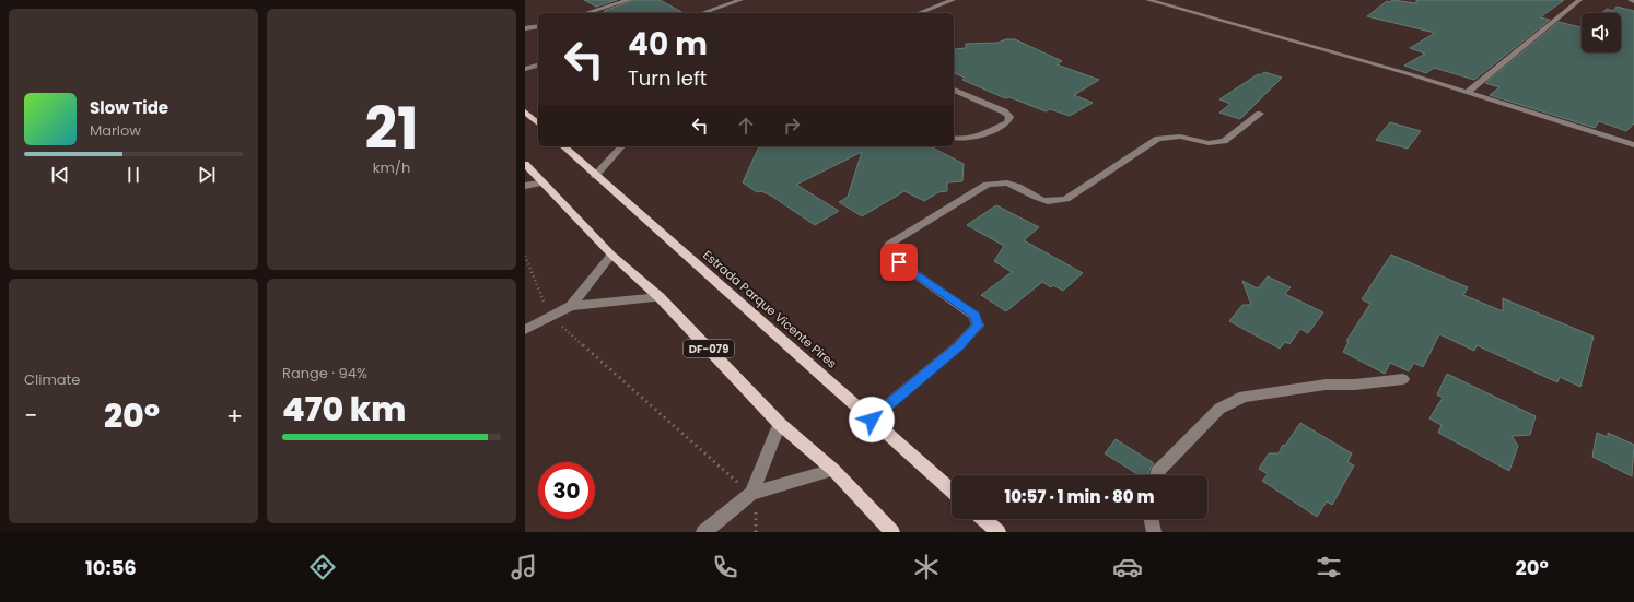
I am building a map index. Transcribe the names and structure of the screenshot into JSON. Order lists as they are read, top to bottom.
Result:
{
  "streets": {
    "main road": ["Estrada Parque Vicente Pires", "DF-079"]
  },
  "page": {
    "tile": [
      ["21", "km/h"],
      "Climate",
      ["Range · 94%", "470 km"]
    ],
    "turn": ["40 m", "Turn left"],
    "song": ["Slow Tide", "Marlow"],
    "heat": ["−", "20°", "+"],
    "limit": "30",
    "trip": "10:57 · 1 min · 80 m",
    "tabs": ["10:56", "20°"]
  }
}
